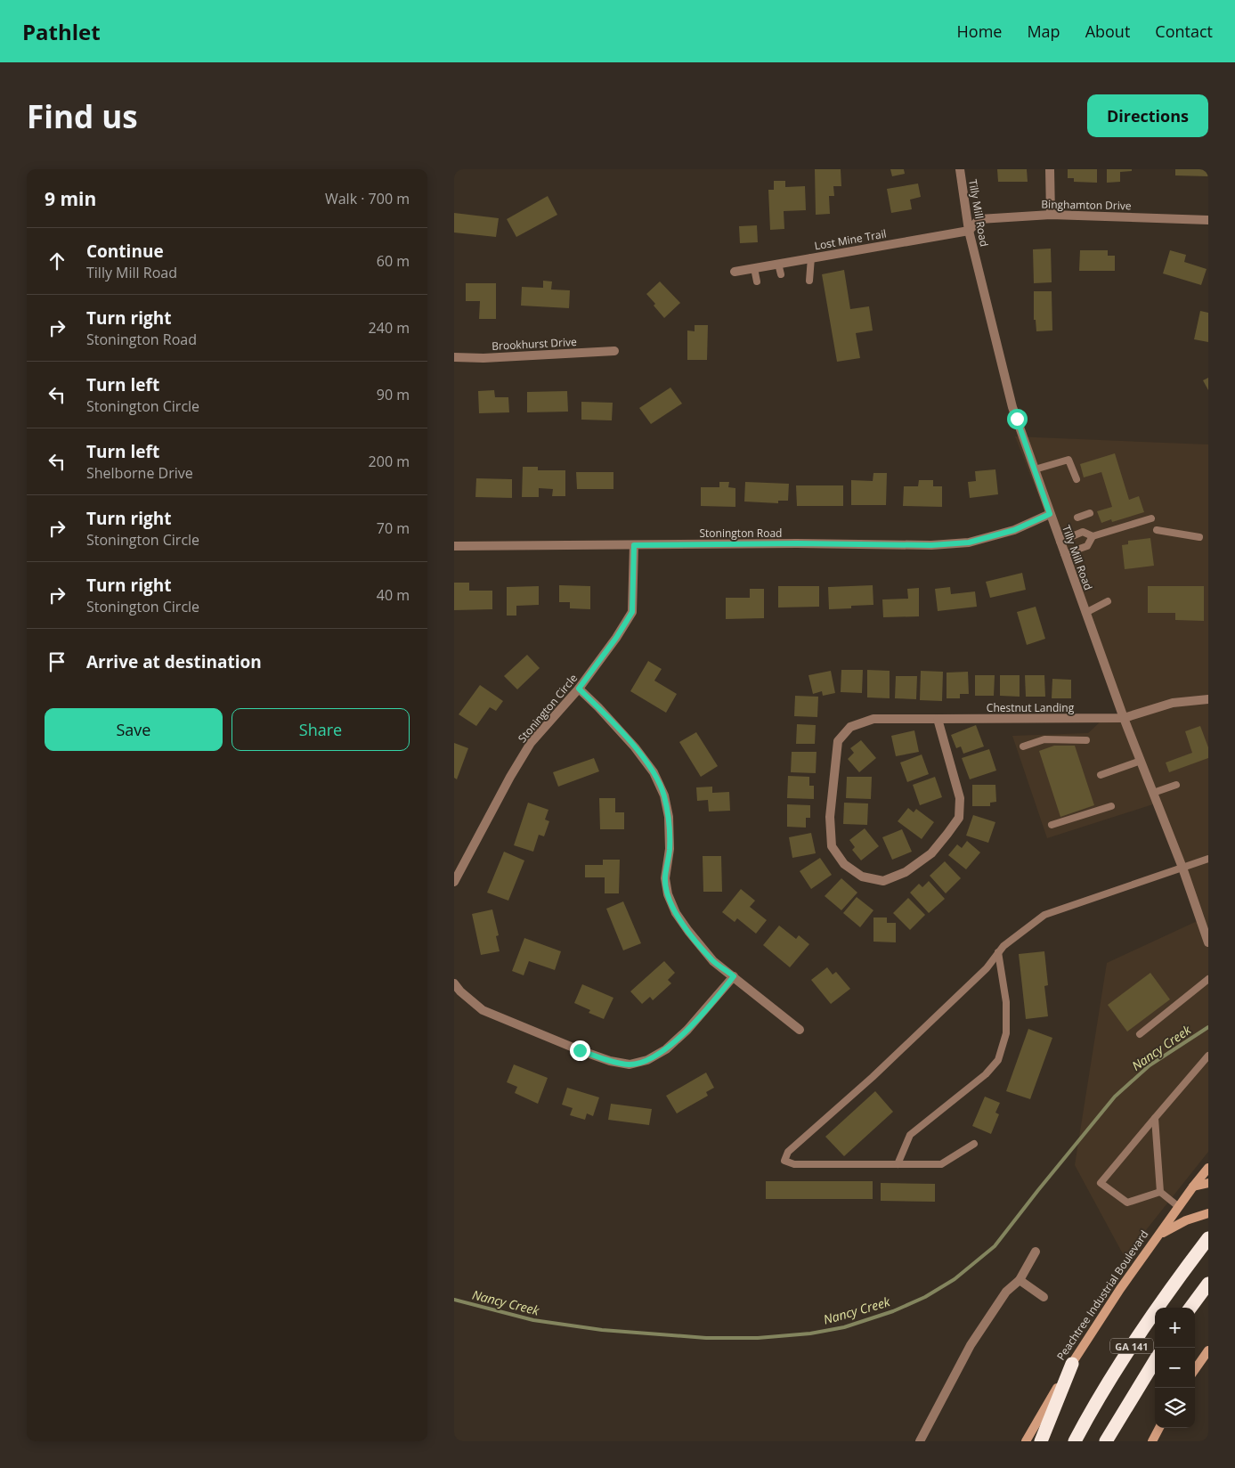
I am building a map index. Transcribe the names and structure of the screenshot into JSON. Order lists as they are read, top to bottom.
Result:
{
  "streets": {
    "highway": ["GA 141"],
    "main road": ["Peachtree Industrial Boulevard"],
    "street": [
      "Binghamton Drive",
      "Tilly Mill Road",
      "Lost Mine Trail",
      "Brookhurst Drive",
      "Stonington Road",
      "Chestnut Landing",
      "Stonington Circle"
    ]
  },
  "crossings": [
    ["Binghamton Drive", "Tilly Mill Road"],
    ["Binghamton Drive", "Lost Mine Trail"],
    ["Tilly Mill Road", "Lost Mine Trail"],
    ["Tilly Mill Road", "Stonington Road"],
    ["Tilly Mill Road", "Chestnut Landing"],
    ["Stonington Road", "Stonington Circle"]
  ],
  "water": ["Nancy Creek"],
  "page": {
    "header": "Pathlet",
    "nav": [
      "Home",
      "Map",
      "About",
      "Contact"
    ],
    "buttons": [
      "Directions",
      ["Save", "Share"]
    ],
    "title": "Find us",
    "heading": ["9 min", "Walk · 700 m"],
    "list": [
      ["Continue", "Tilly Mill Road", "60 m"],
      ["Turn right", "Stonington Road", "240 m"],
      ["Turn left", "Stonington Circle", "90 m"],
      ["Turn left", "Shelborne Drive", "200 m"],
      ["Turn right", "Stonington Circle", "70 m"],
      ["Turn right", "Stonington Circle", "40 m"],
      "Arrive at destination"
    ],
    "map_buttons": ["+", "−"]
  }
}
